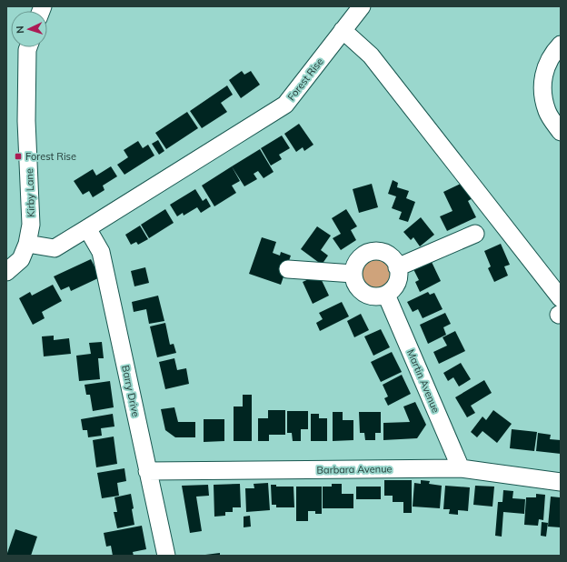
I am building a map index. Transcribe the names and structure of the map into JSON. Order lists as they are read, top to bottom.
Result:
{
  "streets": {
    "street": [
      "Forest Rise",
      "Kirby Lane",
      "Martin Avenue",
      "Barry Drive",
      "Barbara Avenue"
    ]
  },
  "crossings": [
    ["Forest Rise", "Kirby Lane"],
    ["Forest Rise", "Barry Drive"],
    ["Martin Avenue", "Barbara Avenue"],
    ["Barry Drive", "Barbara Avenue"]
  ],
  "places": {
    "transit": ["Forest Rise"]
  },
  "north": "left"
}
